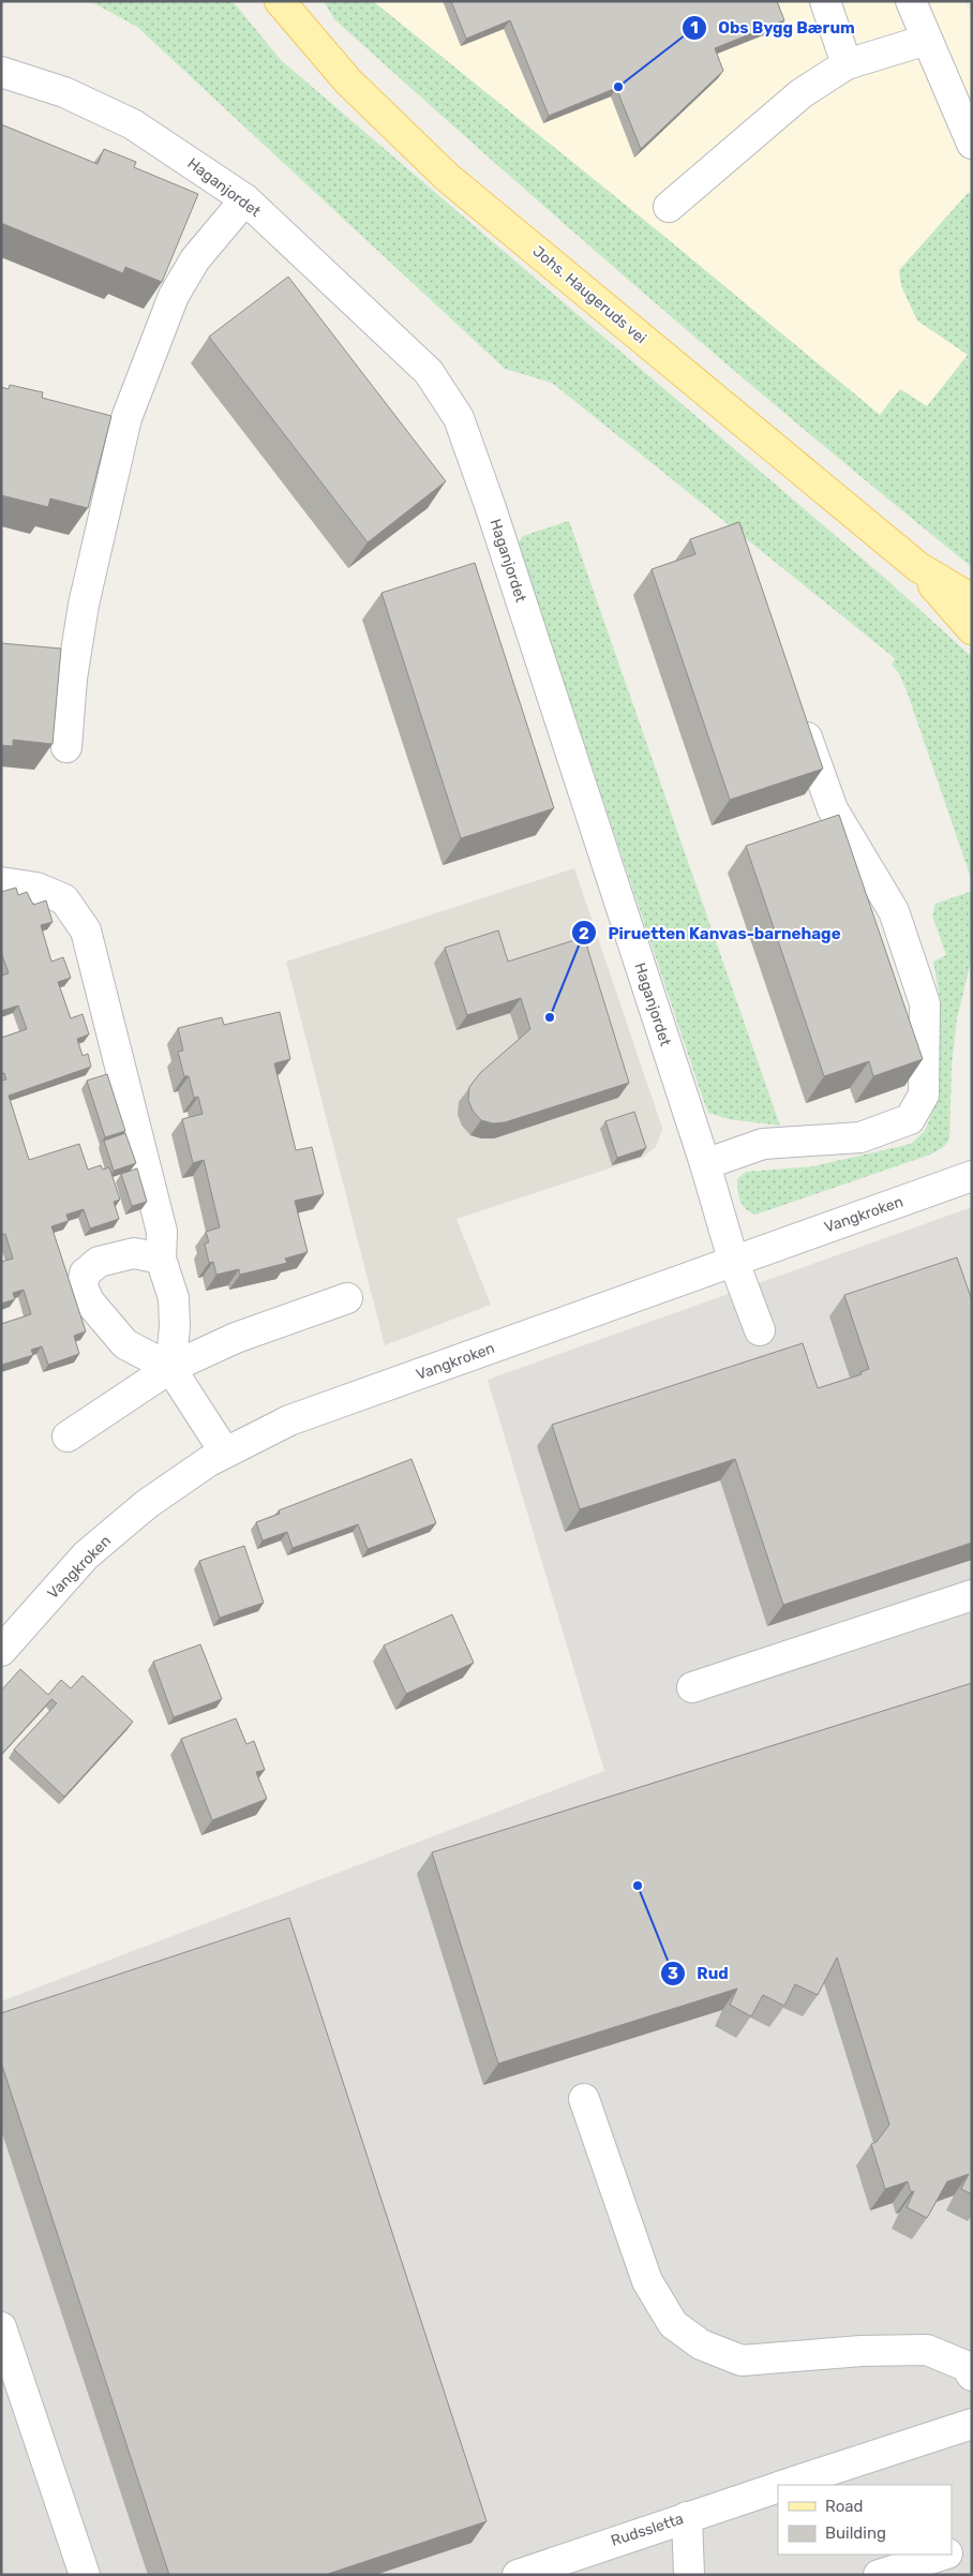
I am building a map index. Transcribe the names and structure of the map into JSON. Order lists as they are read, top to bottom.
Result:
{
  "streets": {
    "main road": ["Johs. Haugeruds vei"],
    "street": ["Haganjordet", "Vangkroken", "Rudssletta"]
  },
  "crossings": [
    ["Haganjordet", "Vangkroken"]
  ],
  "places": ["Obs Bygg Bærum", "Piruetten Kanvas-barnehage", "Rud"],
  "legend": ["Road", "Building"]
}
